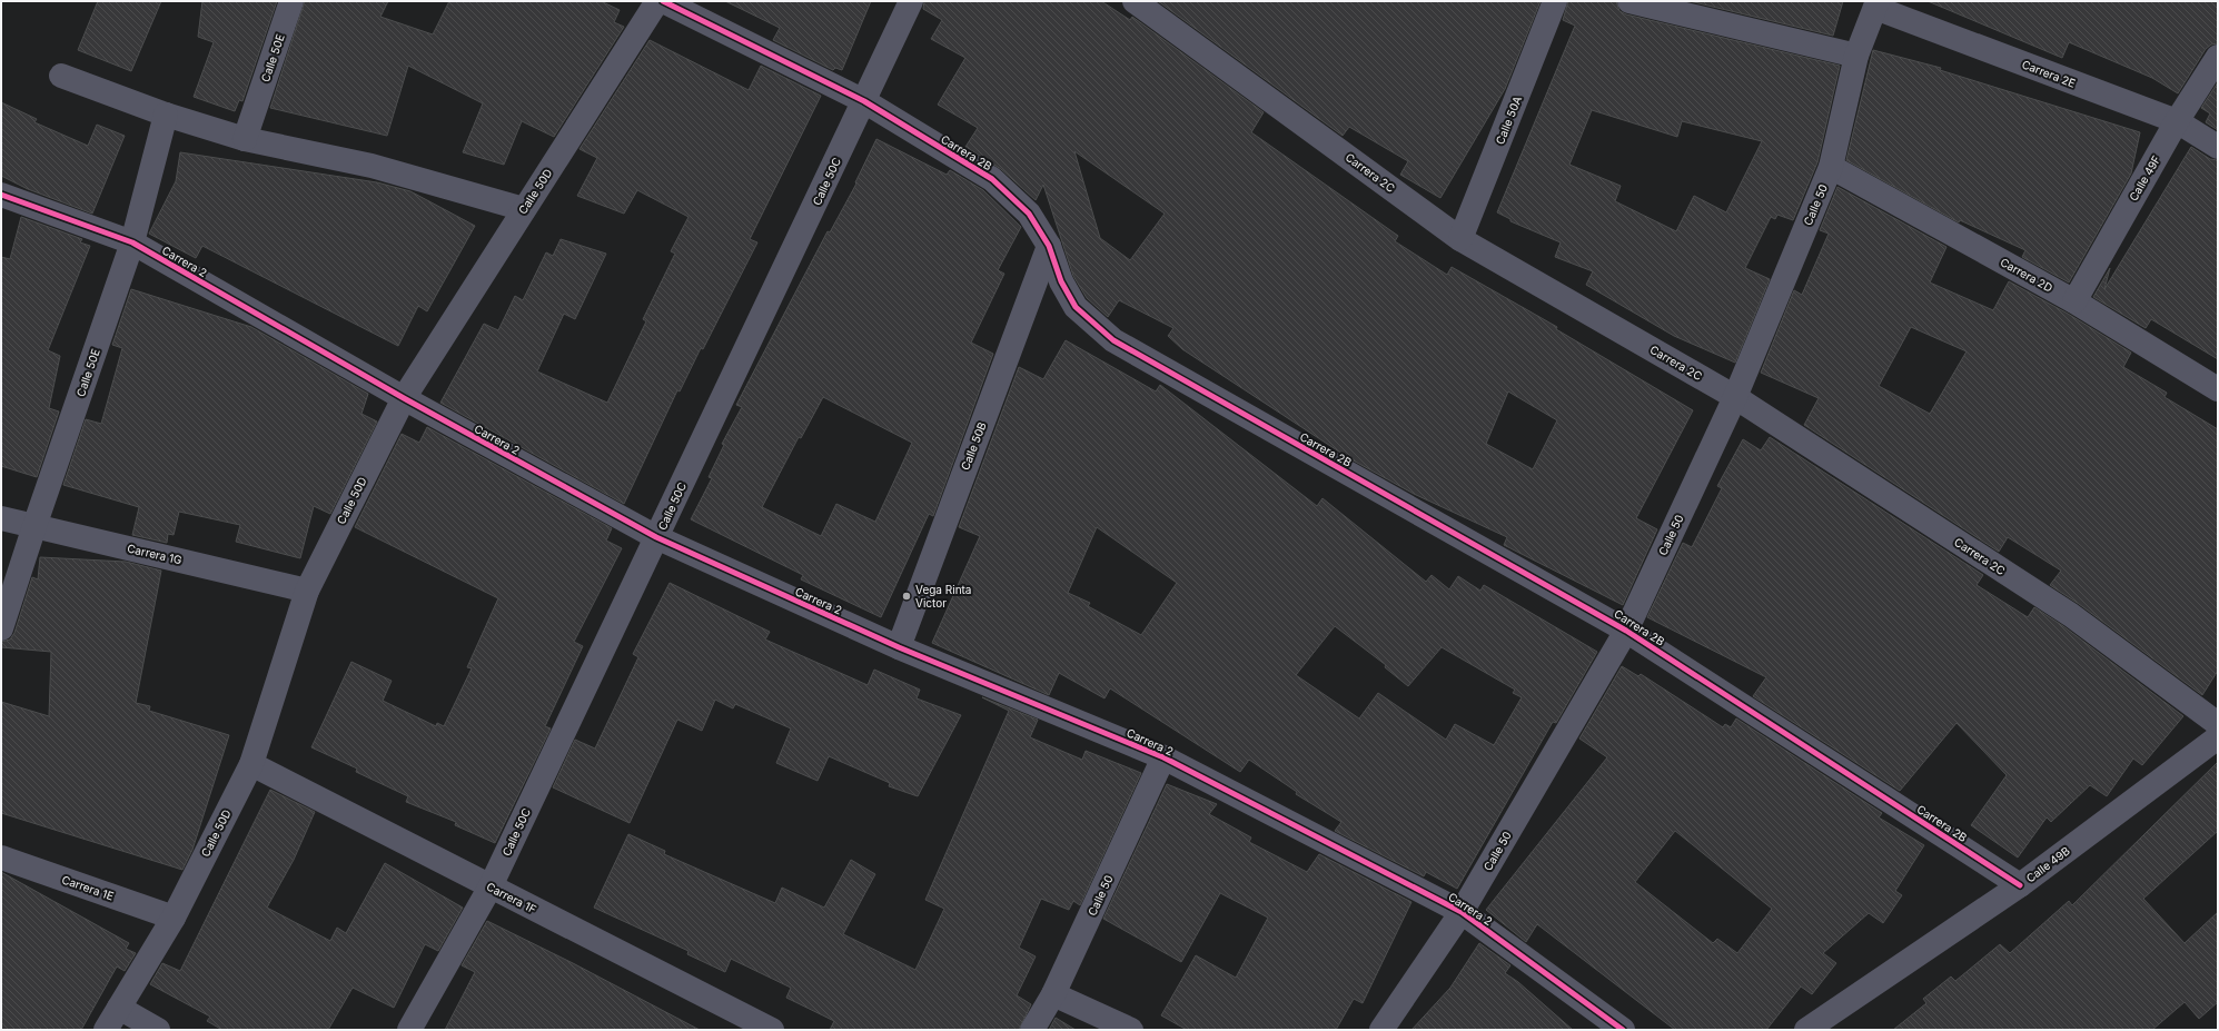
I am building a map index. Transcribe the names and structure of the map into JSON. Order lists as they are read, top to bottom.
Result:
{
  "streets": {
    "street": [
      "Calle 50E",
      "Carrera 2E",
      "Calle 50A",
      "Carrera 2B",
      "Carrera 2C",
      "Calle 49F",
      "Calle 50C",
      "Calle 50D",
      "Calle 50",
      "Carrera 2",
      "Carrera 2D",
      "Calle 50B",
      "Carrera 1G",
      "Calle 49B",
      "Carrera 1E",
      "Carrera 1F"
    ]
  },
  "crossings": [
    ["Calle 50E", "Carrera 2"],
    ["Calle 50E", "Carrera 1G"],
    ["Carrera 2E", "Calle 49F"],
    ["Carrera 2E", "Calle 50"],
    ["Calle 50A", "Carrera 2C"],
    ["Carrera 2B", "Calle 50C"],
    ["Carrera 2B", "Calle 50"],
    ["Carrera 2B", "Calle 50B"],
    ["Carrera 2B", "Calle 49B"],
    ["Carrera 2C", "Calle 50"],
    ["Calle 49F", "Carrera 2D"],
    ["Calle 50C", "Carrera 2"],
    ["Calle 50C", "Carrera 1F"],
    ["Calle 50D", "Carrera 2"],
    ["Calle 50D", "Carrera 1G"],
    ["Calle 50D", "Carrera 1E"],
    ["Calle 50D", "Carrera 1F"],
    ["Calle 50", "Carrera 2"],
    ["Calle 50", "Carrera 2D"],
    ["Carrera 2", "Calle 50B"]
  ],
  "places": ["Vega Rinta Victor"]
}
